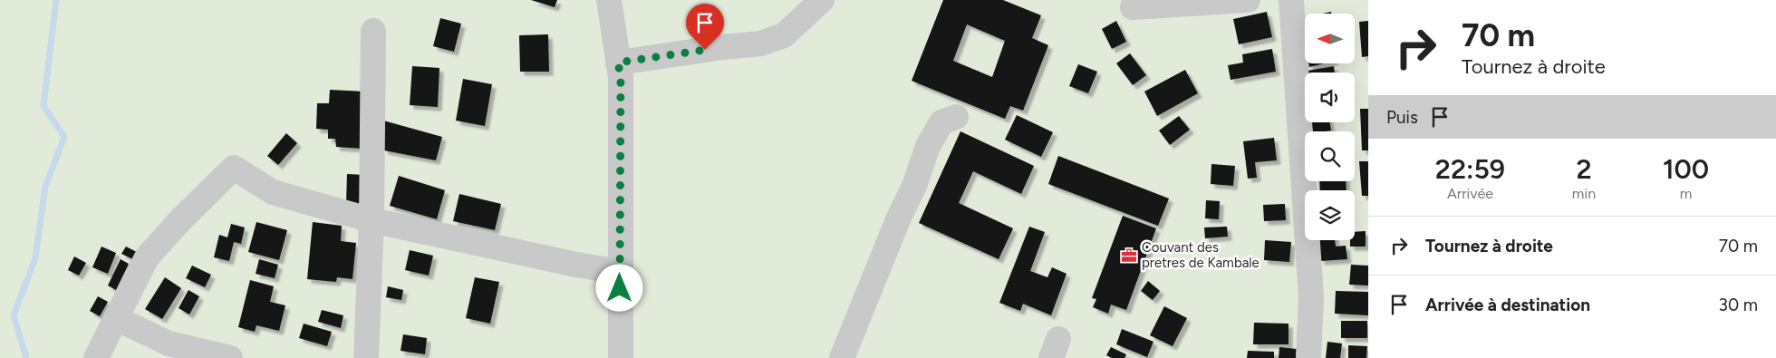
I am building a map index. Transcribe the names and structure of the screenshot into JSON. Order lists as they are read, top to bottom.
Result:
{
  "places": {
    "office": ["Couvant des pretres de Kambale"]
  },
  "north": "left",
  "page": {
    "turn": ["70 m", "Tournez à droite"],
    "then": "Puis",
    "eta": [
      "22:59",
      "Arrivée",
      "2",
      "min",
      "100",
      "m"
    ],
    "list": [
      {
        "name": "Tournez à droite",
        "value": "70 m"
      },
      {
        "name": "Arrivée à destination",
        "value": "30 m"
      }
    ]
  }
}
